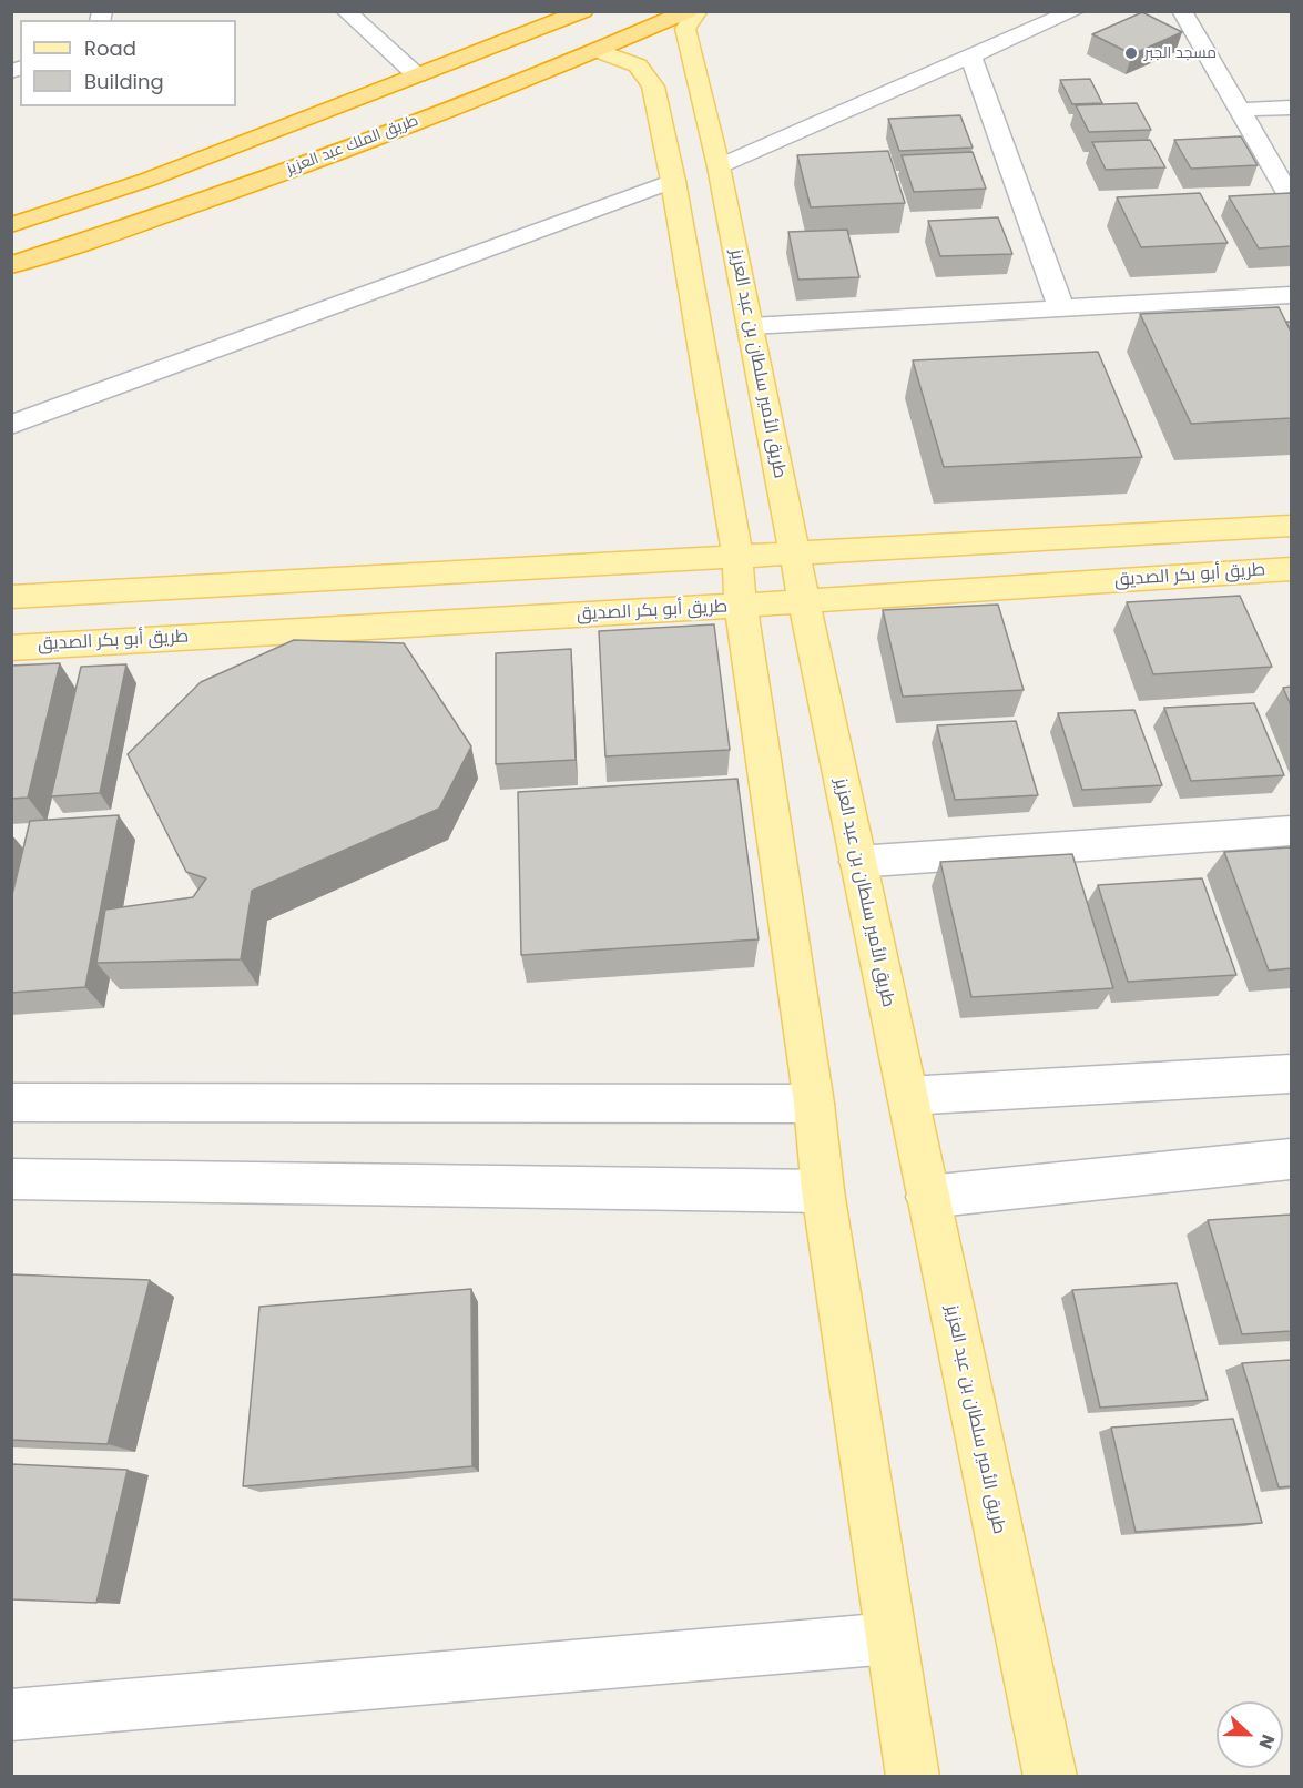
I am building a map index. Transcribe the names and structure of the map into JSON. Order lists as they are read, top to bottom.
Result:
{
  "streets": {
    "highway": ["طريق الملك عبد العزيز"],
    "main road": ["طريق الأمير سلطان بن عبد العزيز", "طريق أبو بكر الصديق"]
  },
  "crossings": [
    ["طريق الأمير سلطان بن عبد العزيز", "طريق أبو بكر الصديق"]
  ],
  "places": ["مسجد الجبر"],
  "legend": ["Road", "Building"],
  "north": "right"
}
